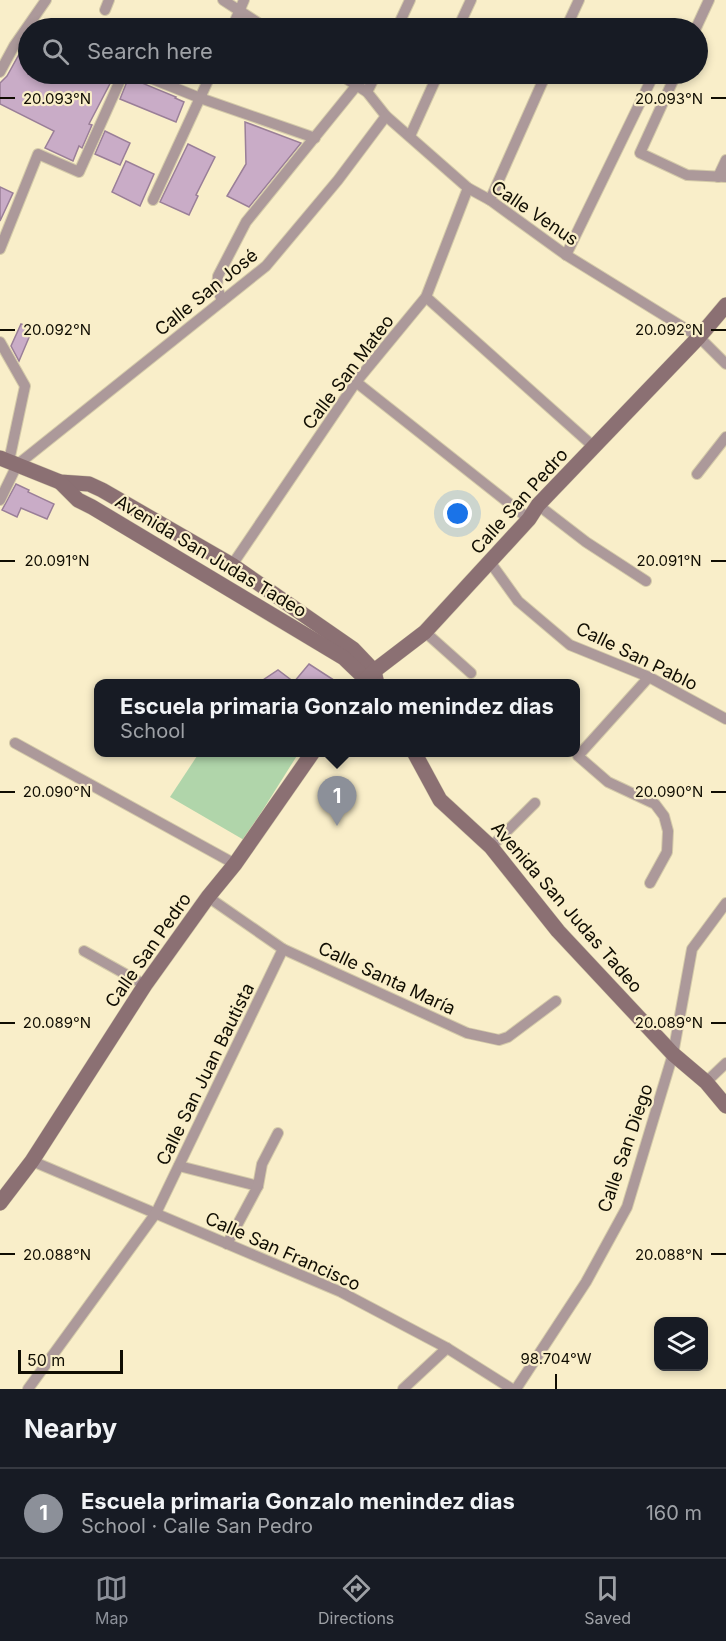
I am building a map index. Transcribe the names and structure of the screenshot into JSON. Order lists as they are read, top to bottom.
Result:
{
  "streets": {
    "street": [
      "Calle Venus",
      "Calle San José",
      "Calle San Mateo",
      "Calle San Pedro",
      "Avenida San Judas Tadeo",
      "Calle San Pablo",
      "Calle Santa María",
      "Calle San Juan Bautista",
      "Calle San Diego",
      "Calle San Francisco"
    ]
  },
  "crossings": [
    ["Calle Venus", "Calle San José"],
    ["Calle Venus", "Calle San Mateo"],
    ["Calle Venus", "Calle San Pedro"],
    ["Calle San José", "Avenida San Judas Tadeo"],
    ["Calle San Mateo", "Avenida San Judas Tadeo"],
    ["Calle San Pedro", "Calle San Pablo"],
    ["Calle San Pedro", "Calle Santa María"],
    ["Calle San Pedro", "Calle San Francisco"],
    ["Avenida San Judas Tadeo", "Calle San Diego"],
    ["Calle Santa María", "Calle San Juan Bautista"],
    ["Calle San Juan Bautista", "Calle San Francisco"],
    ["Calle San Diego", "Calle San Francisco"]
  ],
  "scale_bar": "50 m",
  "page": {
    "search": "Search here",
    "popup": ["Escuela primaria Gonzalo menindez dias", "School"],
    "pins": "1",
    "scale": "50 m",
    "heading": "Nearby",
    "list": [
      {
        "mark": "1",
        "name": "Escuela primaria Gonzalo menindez dias",
        "note": "School · Calle San Pedro",
        "value": "160 m"
      }
    ],
    "nav": ["Map", "Directions", "Saved"]
  },
  "coordinates": [
    "20.093°N",
    "20.092°N",
    "20.091°N",
    "20.090°N",
    "20.089°N",
    "20.088°N",
    "98.704°W"
  ]
}
